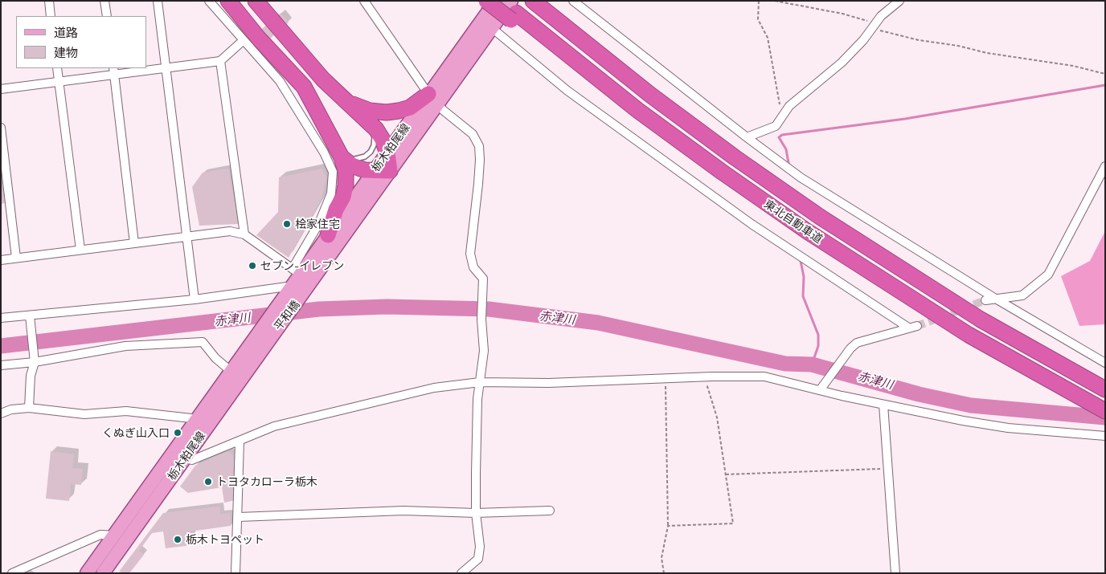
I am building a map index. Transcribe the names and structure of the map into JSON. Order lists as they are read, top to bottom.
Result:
{
  "streets": {
    "highway": ["東北自動車道"],
    "main road": ["栃木粕尾線", "平和橋"]
  },
  "crossings": [
    ["栃木粕尾線", "東北自動車道"],
    ["栃木粕尾線", "平和橋"]
  ],
  "water": ["赤津川"],
  "places": [
    "桧家住宅",
    "セブン-イレブン",
    "くぬぎ山入口",
    "トヨタカローラ栃木",
    "栃木トヨペット"
  ],
  "legend": ["道路", "建物"]
}
